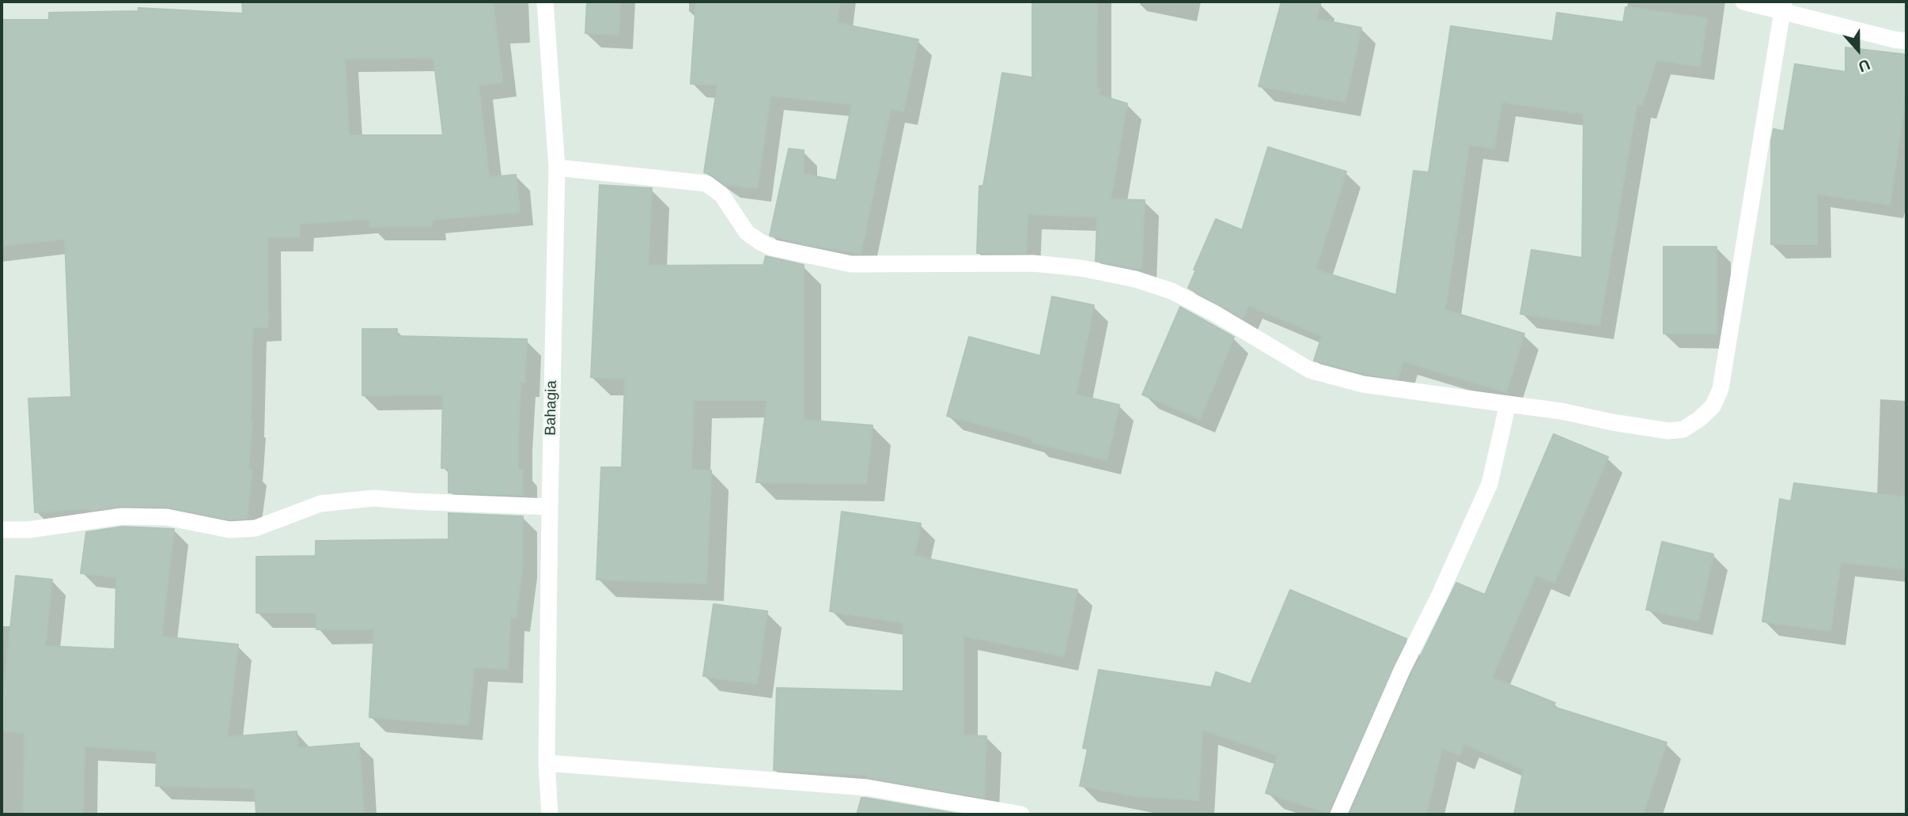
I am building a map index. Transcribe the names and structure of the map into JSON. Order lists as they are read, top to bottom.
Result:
{
  "streets": {
    "street": ["Bahagia"]
  },
  "north": "bottom"
}
